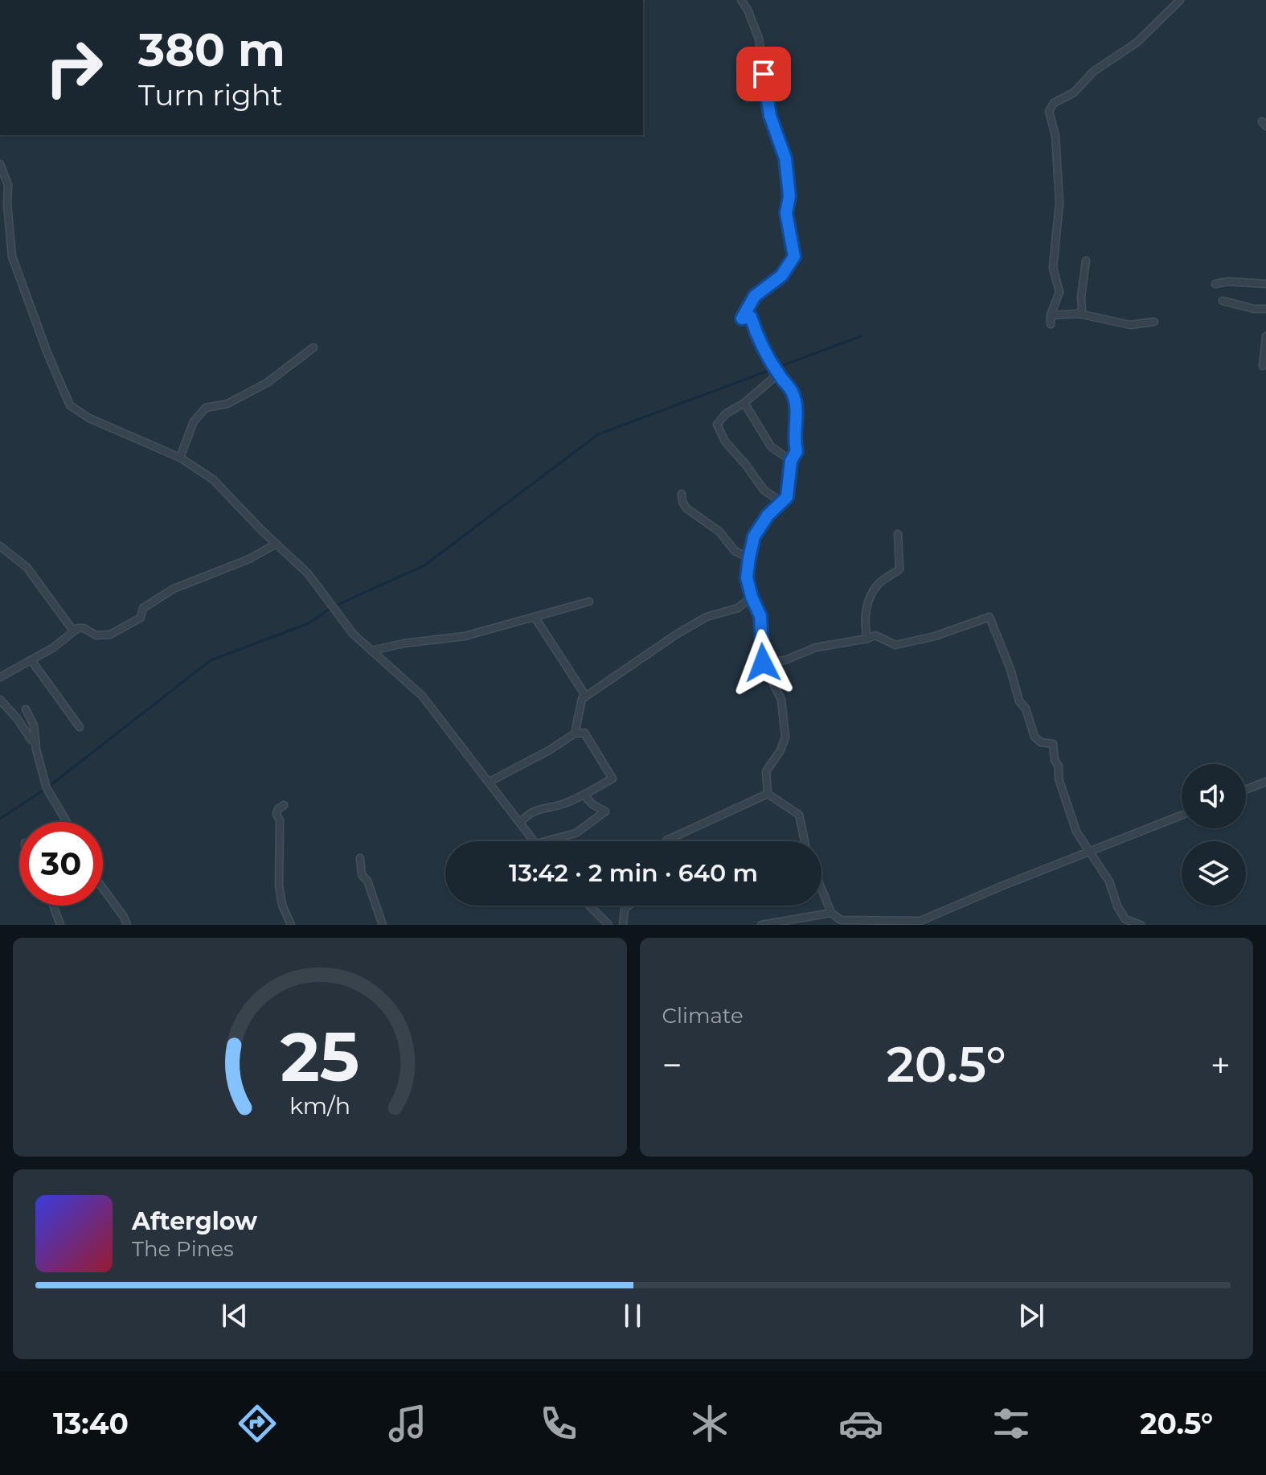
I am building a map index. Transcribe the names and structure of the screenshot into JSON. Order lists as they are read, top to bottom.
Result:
{
  "page": {
    "turn": ["380 m", "Turn right"],
    "limit": "30",
    "trip": "13:42 · 2 min · 640 m",
    "tile": "Climate",
    "heat": ["−", "20.5°", "+"],
    "song": ["Afterglow", "The Pines"],
    "tabs": ["13:40", "20.5°"],
    "gauge": ["25", "km/h"]
  }
}
